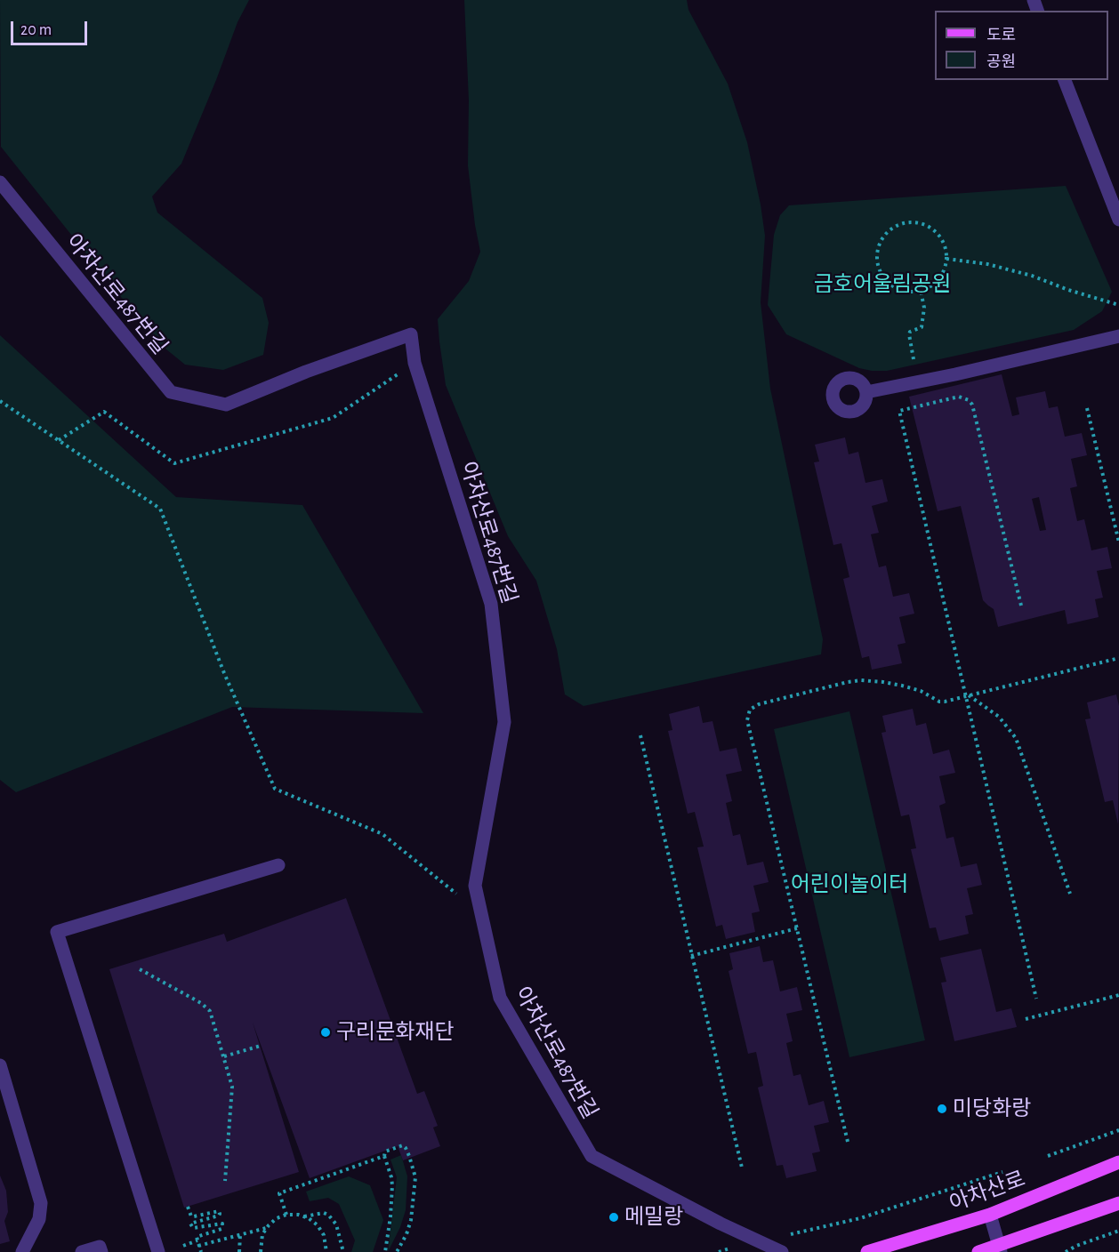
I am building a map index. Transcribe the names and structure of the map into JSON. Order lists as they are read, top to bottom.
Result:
{
  "streets": {
    "main road": ["아차산로"],
    "street": ["아차산로487번길"]
  },
  "parks": ["금호어울림공원", "어린이놀이터"],
  "places": ["구리문화재단", "미당화랑", "메밀랑"],
  "legend": ["도로", "공원"],
  "scale_bar": "20 m"
}
